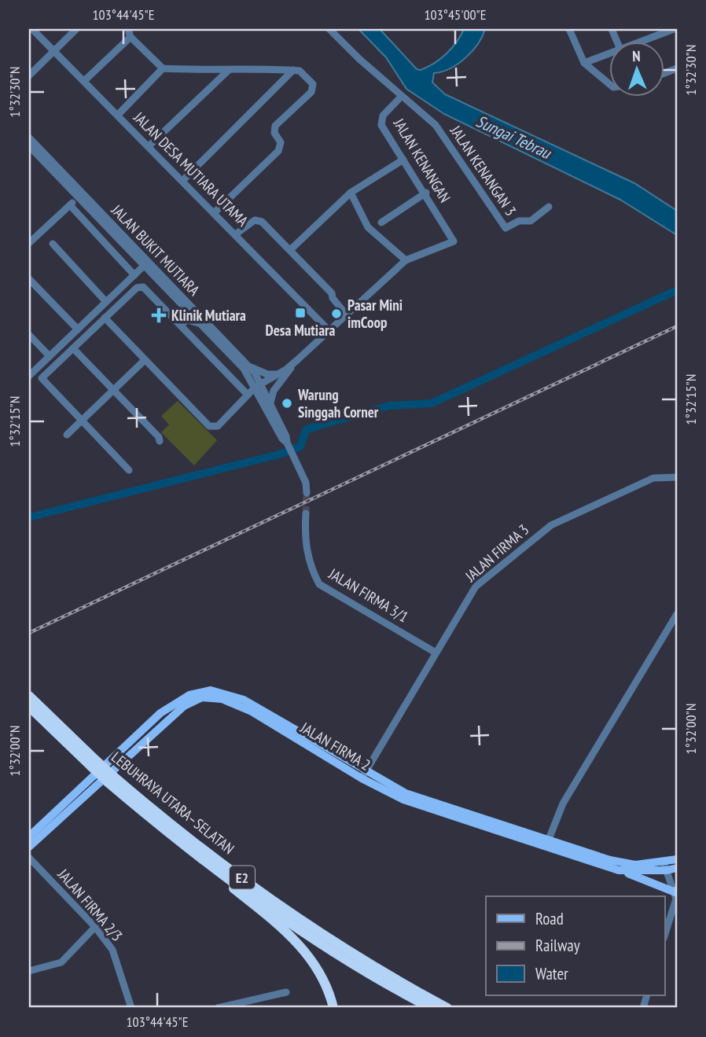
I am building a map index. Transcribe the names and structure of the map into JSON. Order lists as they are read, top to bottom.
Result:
{
  "streets": {
    "highway": ["LEBUHRAYA UTARA–SELATAN", "E2"],
    "main road": ["JALAN FIRMA 2"],
    "street": [
      "JALAN KENANGAN",
      "JALAN DESA MUTIARA UTAMA",
      "JALAN KENANGAN 3",
      "JALAN BUKIT MUTIARA",
      "JALAN FIRMA 3",
      "JALAN FIRMA 3/1",
      "JALAN FIRMA 2/3"
    ]
  },
  "crossings": [
    ["JALAN KENANGAN", "JALAN KENANGAN 3"],
    ["JALAN FIRMA 3", "JALAN FIRMA 3/1"],
    ["JALAN FIRMA 3", "JALAN FIRMA 2"]
  ],
  "water": ["Sungai Tebrau"],
  "places": {
    "transit": ["Desa Mutiara"],
    "other": ["Pasar Mini imCoop", "Warung Singgah Corner"],
    "health": ["Klinik Mutiara"]
  },
  "legend": ["Road", "Railway", "Water"],
  "north": "top",
  "coordinates": [
    "103°44'45\"E",
    "103°45'00\"E",
    "1°32'30\"N",
    "1°32'15\"N",
    "1°32'00\"N"
  ]
}
